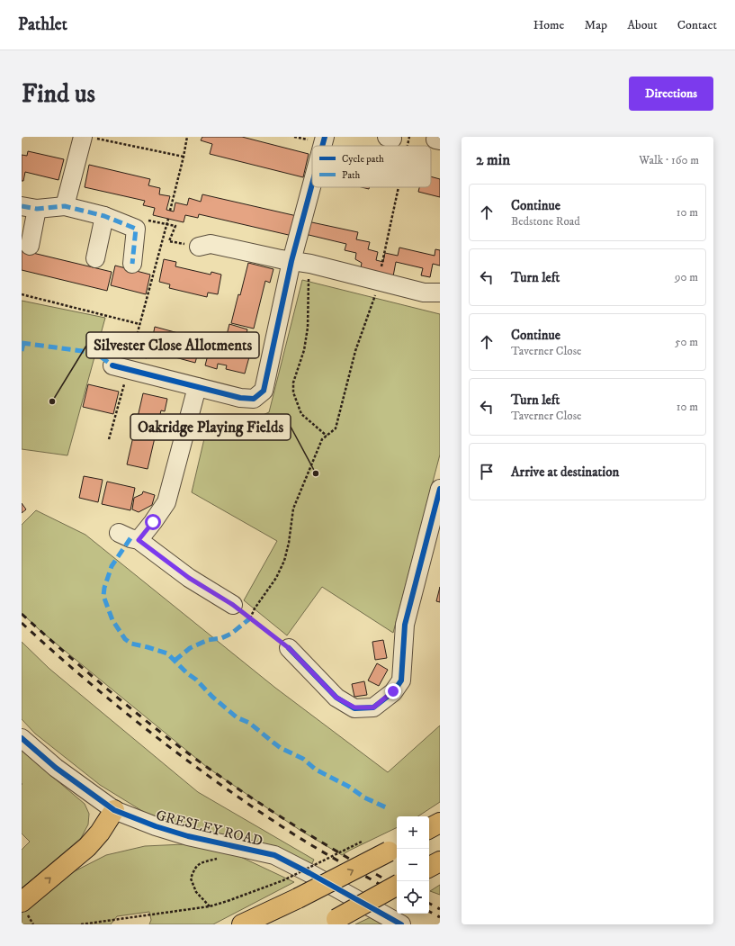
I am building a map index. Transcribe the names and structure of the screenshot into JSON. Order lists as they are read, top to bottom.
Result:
{
  "streets": {
    "street": ["GRESLEY ROAD"]
  },
  "places": ["Silvester Close Allotments", "Oakridge Playing Fields"],
  "legend": ["Cycle path", "Path"],
  "page": {
    "header": "Pathlet",
    "nav": [
      "Home",
      "Map",
      "About",
      "Contact"
    ],
    "buttons": "Directions",
    "title": "Find us",
    "heading": ["2 min", "Walk · 160 m"],
    "list": [
      ["Continue", "Bedstone Road", "10 m"],
      ["Turn left", "90 m"],
      ["Continue", "Taverner Close", "50 m"],
      ["Turn left", "Taverner Close", "10 m"],
      "Arrive at destination"
    ],
    "map_buttons": ["+", "−"]
  }
}
